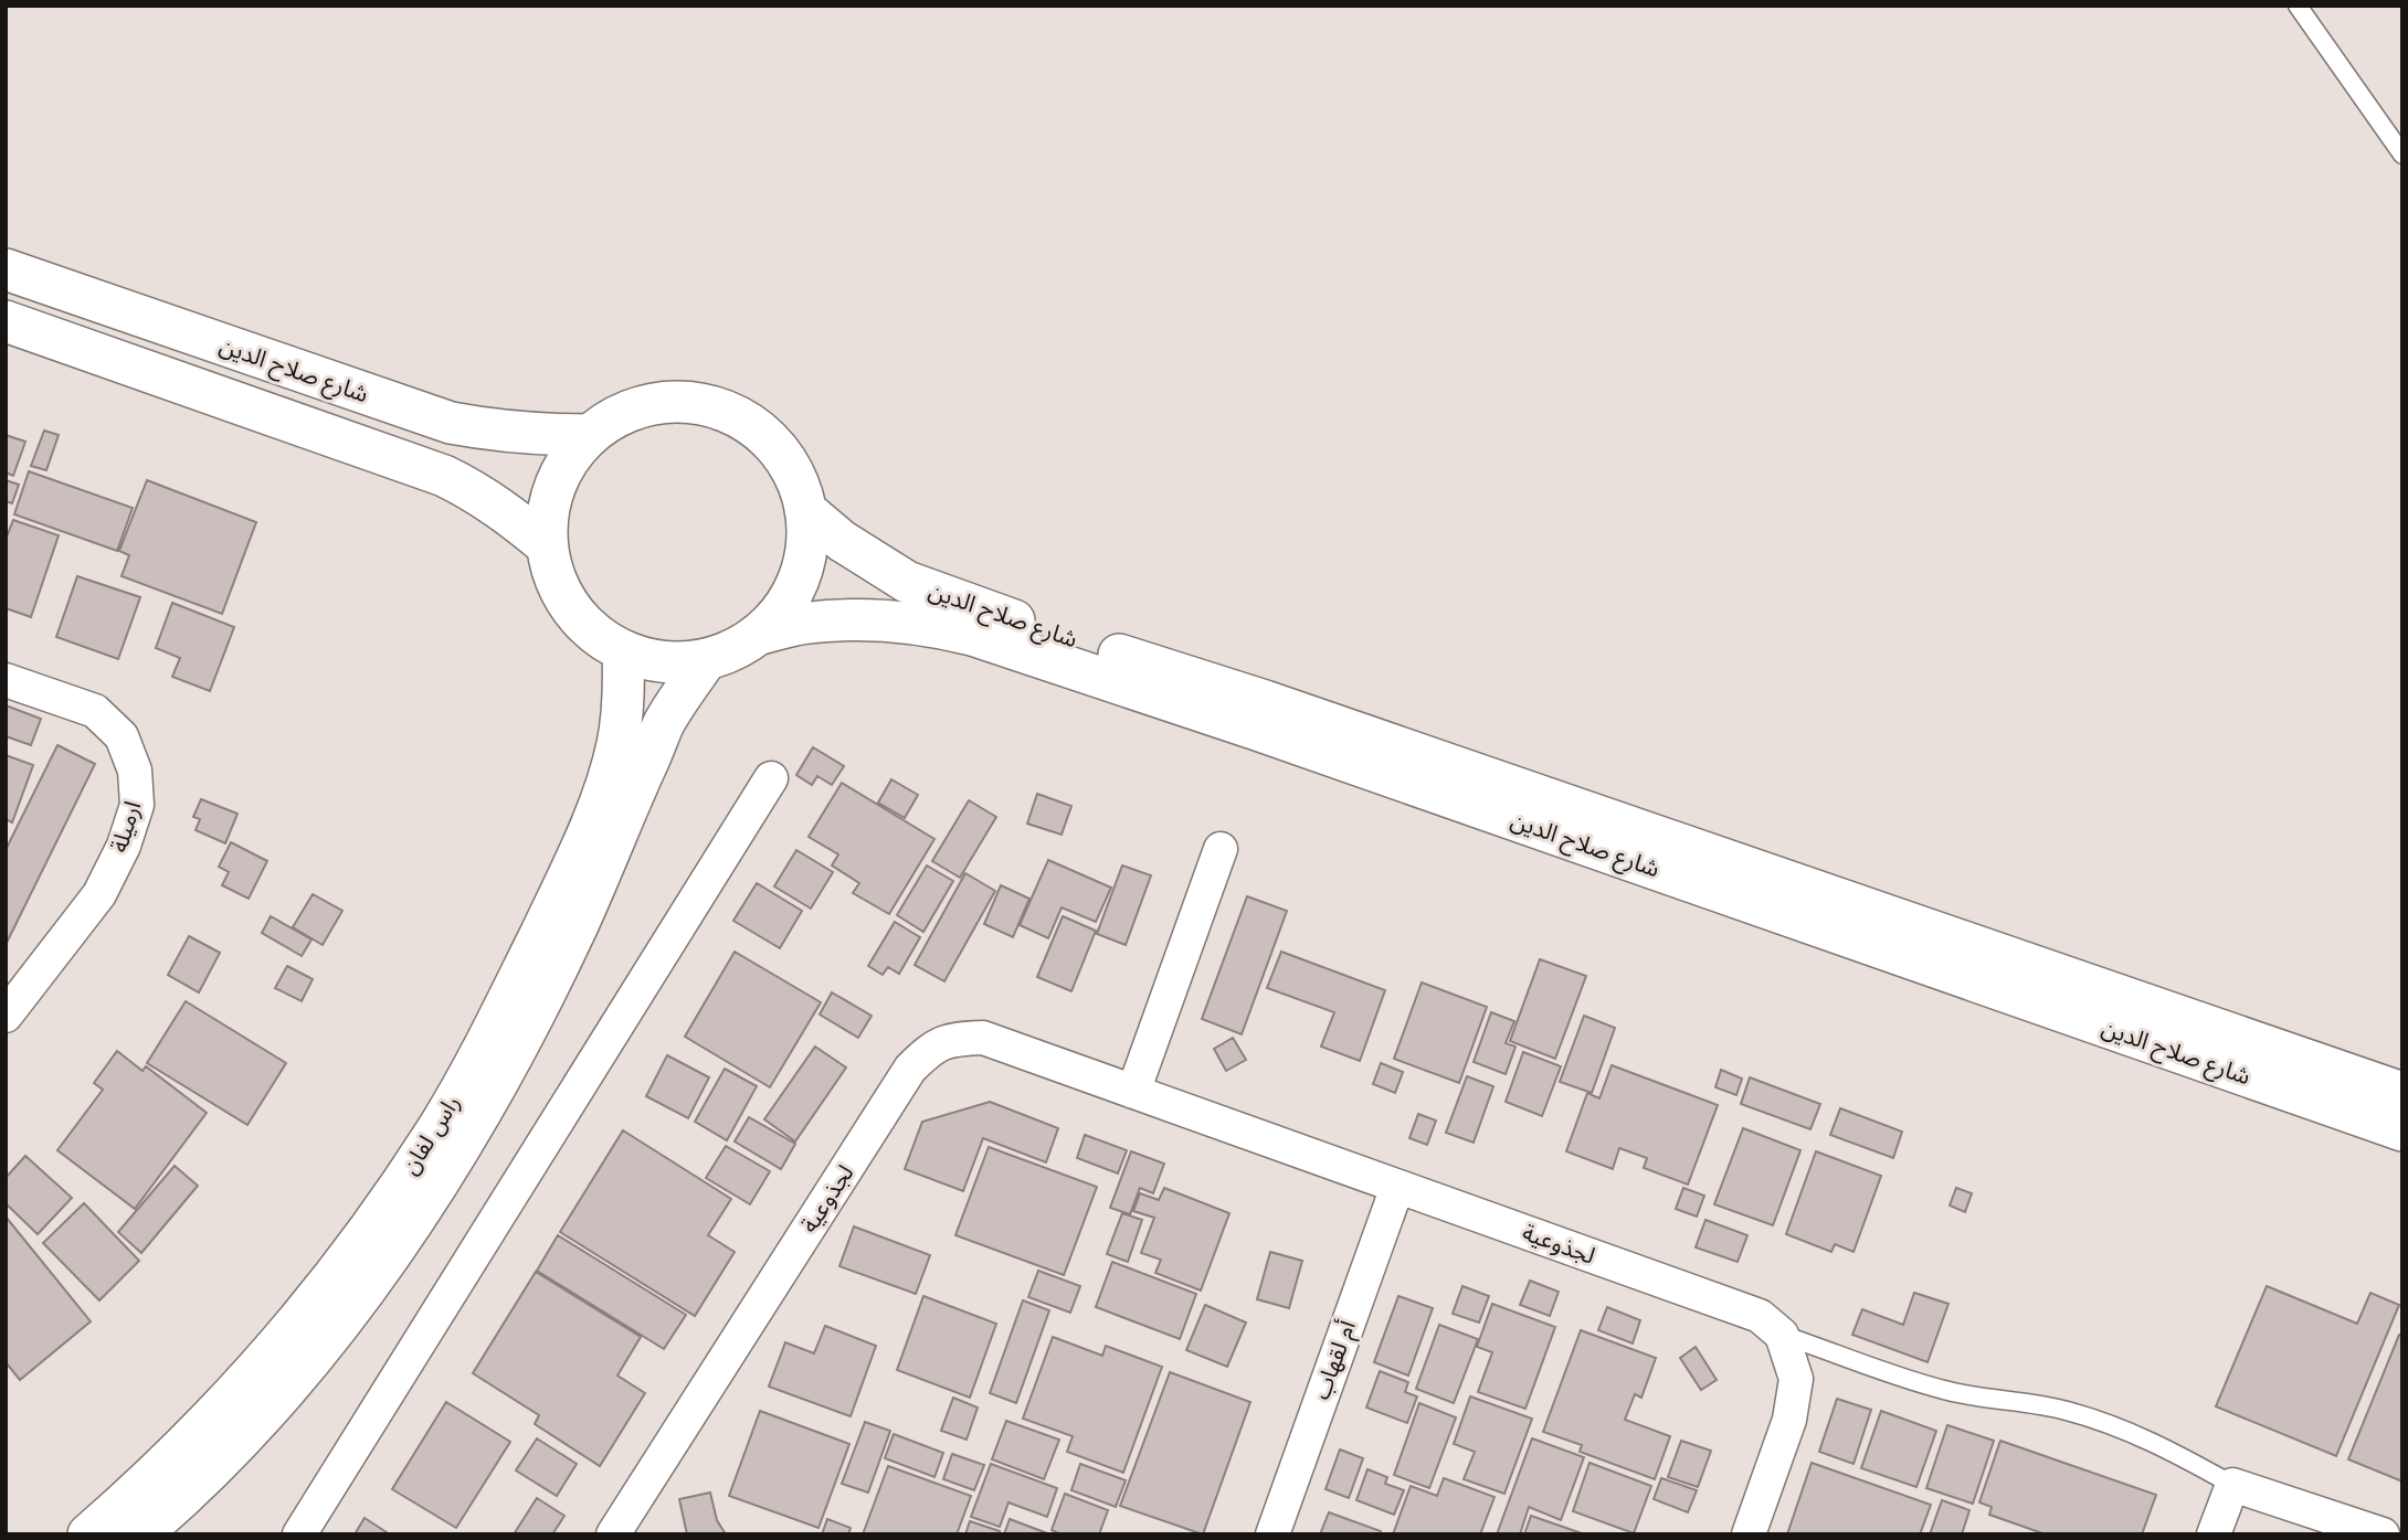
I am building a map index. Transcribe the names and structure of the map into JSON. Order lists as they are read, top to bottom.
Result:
{
  "streets": {
    "street": [
      "شارع صلاح الدين",
      "ارميلة",
      "راس لفان",
      "لجذوعية",
      "أم لقهاب"
    ]
  },
  "crossings": [
    ["شارع صلاح الدين", "راس لفان"],
    ["لجذوعية", "أم لقهاب"]
  ]
}
